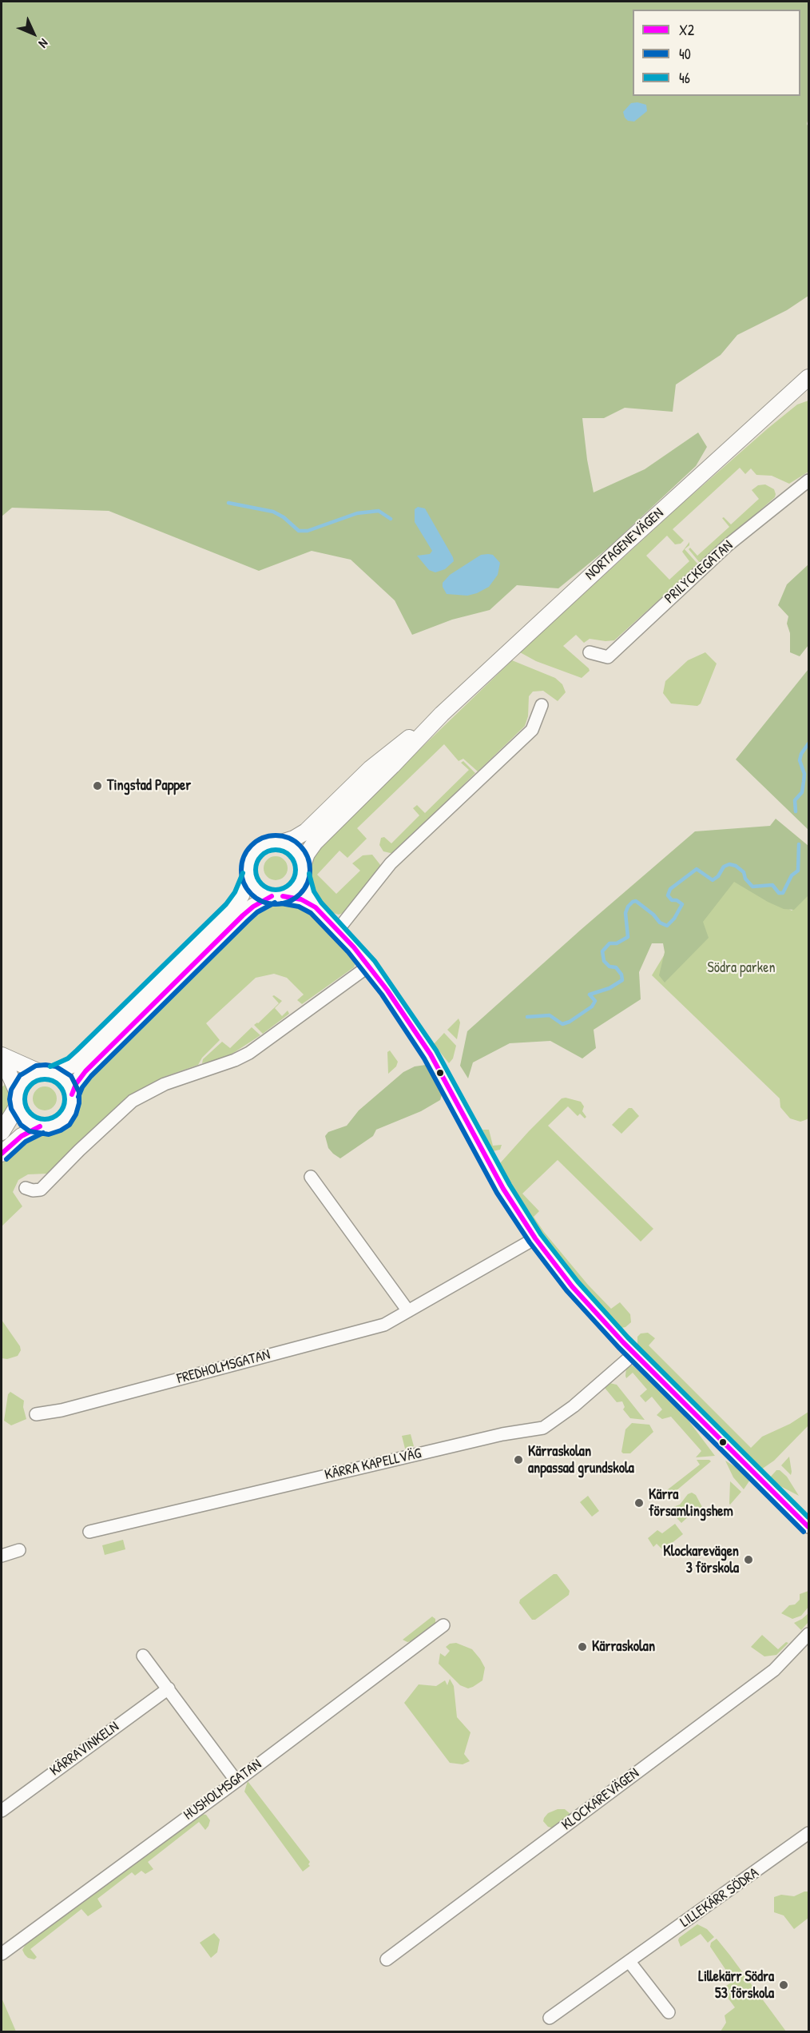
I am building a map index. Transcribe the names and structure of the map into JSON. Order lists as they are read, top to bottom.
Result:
{
  "streets": {
    "street": [
      "NORTAGENEVÄGEN",
      "PRILYCKEGATAN",
      "FREDHOLMSGATAN",
      "KÄRRA KAPELLVÄG",
      "KÄRRAVINKELN",
      "HUSHOLMSGATAN",
      "KLOCKAREVÄGEN",
      "LILLEKÄRR SÖDRA"
    ]
  },
  "parks": ["Södra parken"],
  "places": [
    "Tingstad Papper",
    "Kärraskolan anpassad grundskola",
    "Kärra församlingshem",
    "Klockarevägen 3 förskola",
    "Kärraskolan",
    "Lillekärr Södra 53 förskola"
  ],
  "lines": ["transit line 40", "transit line 46", "transit line X2"],
  "legend": ["X2", "40", "46"],
  "north": "bottom right"
}
